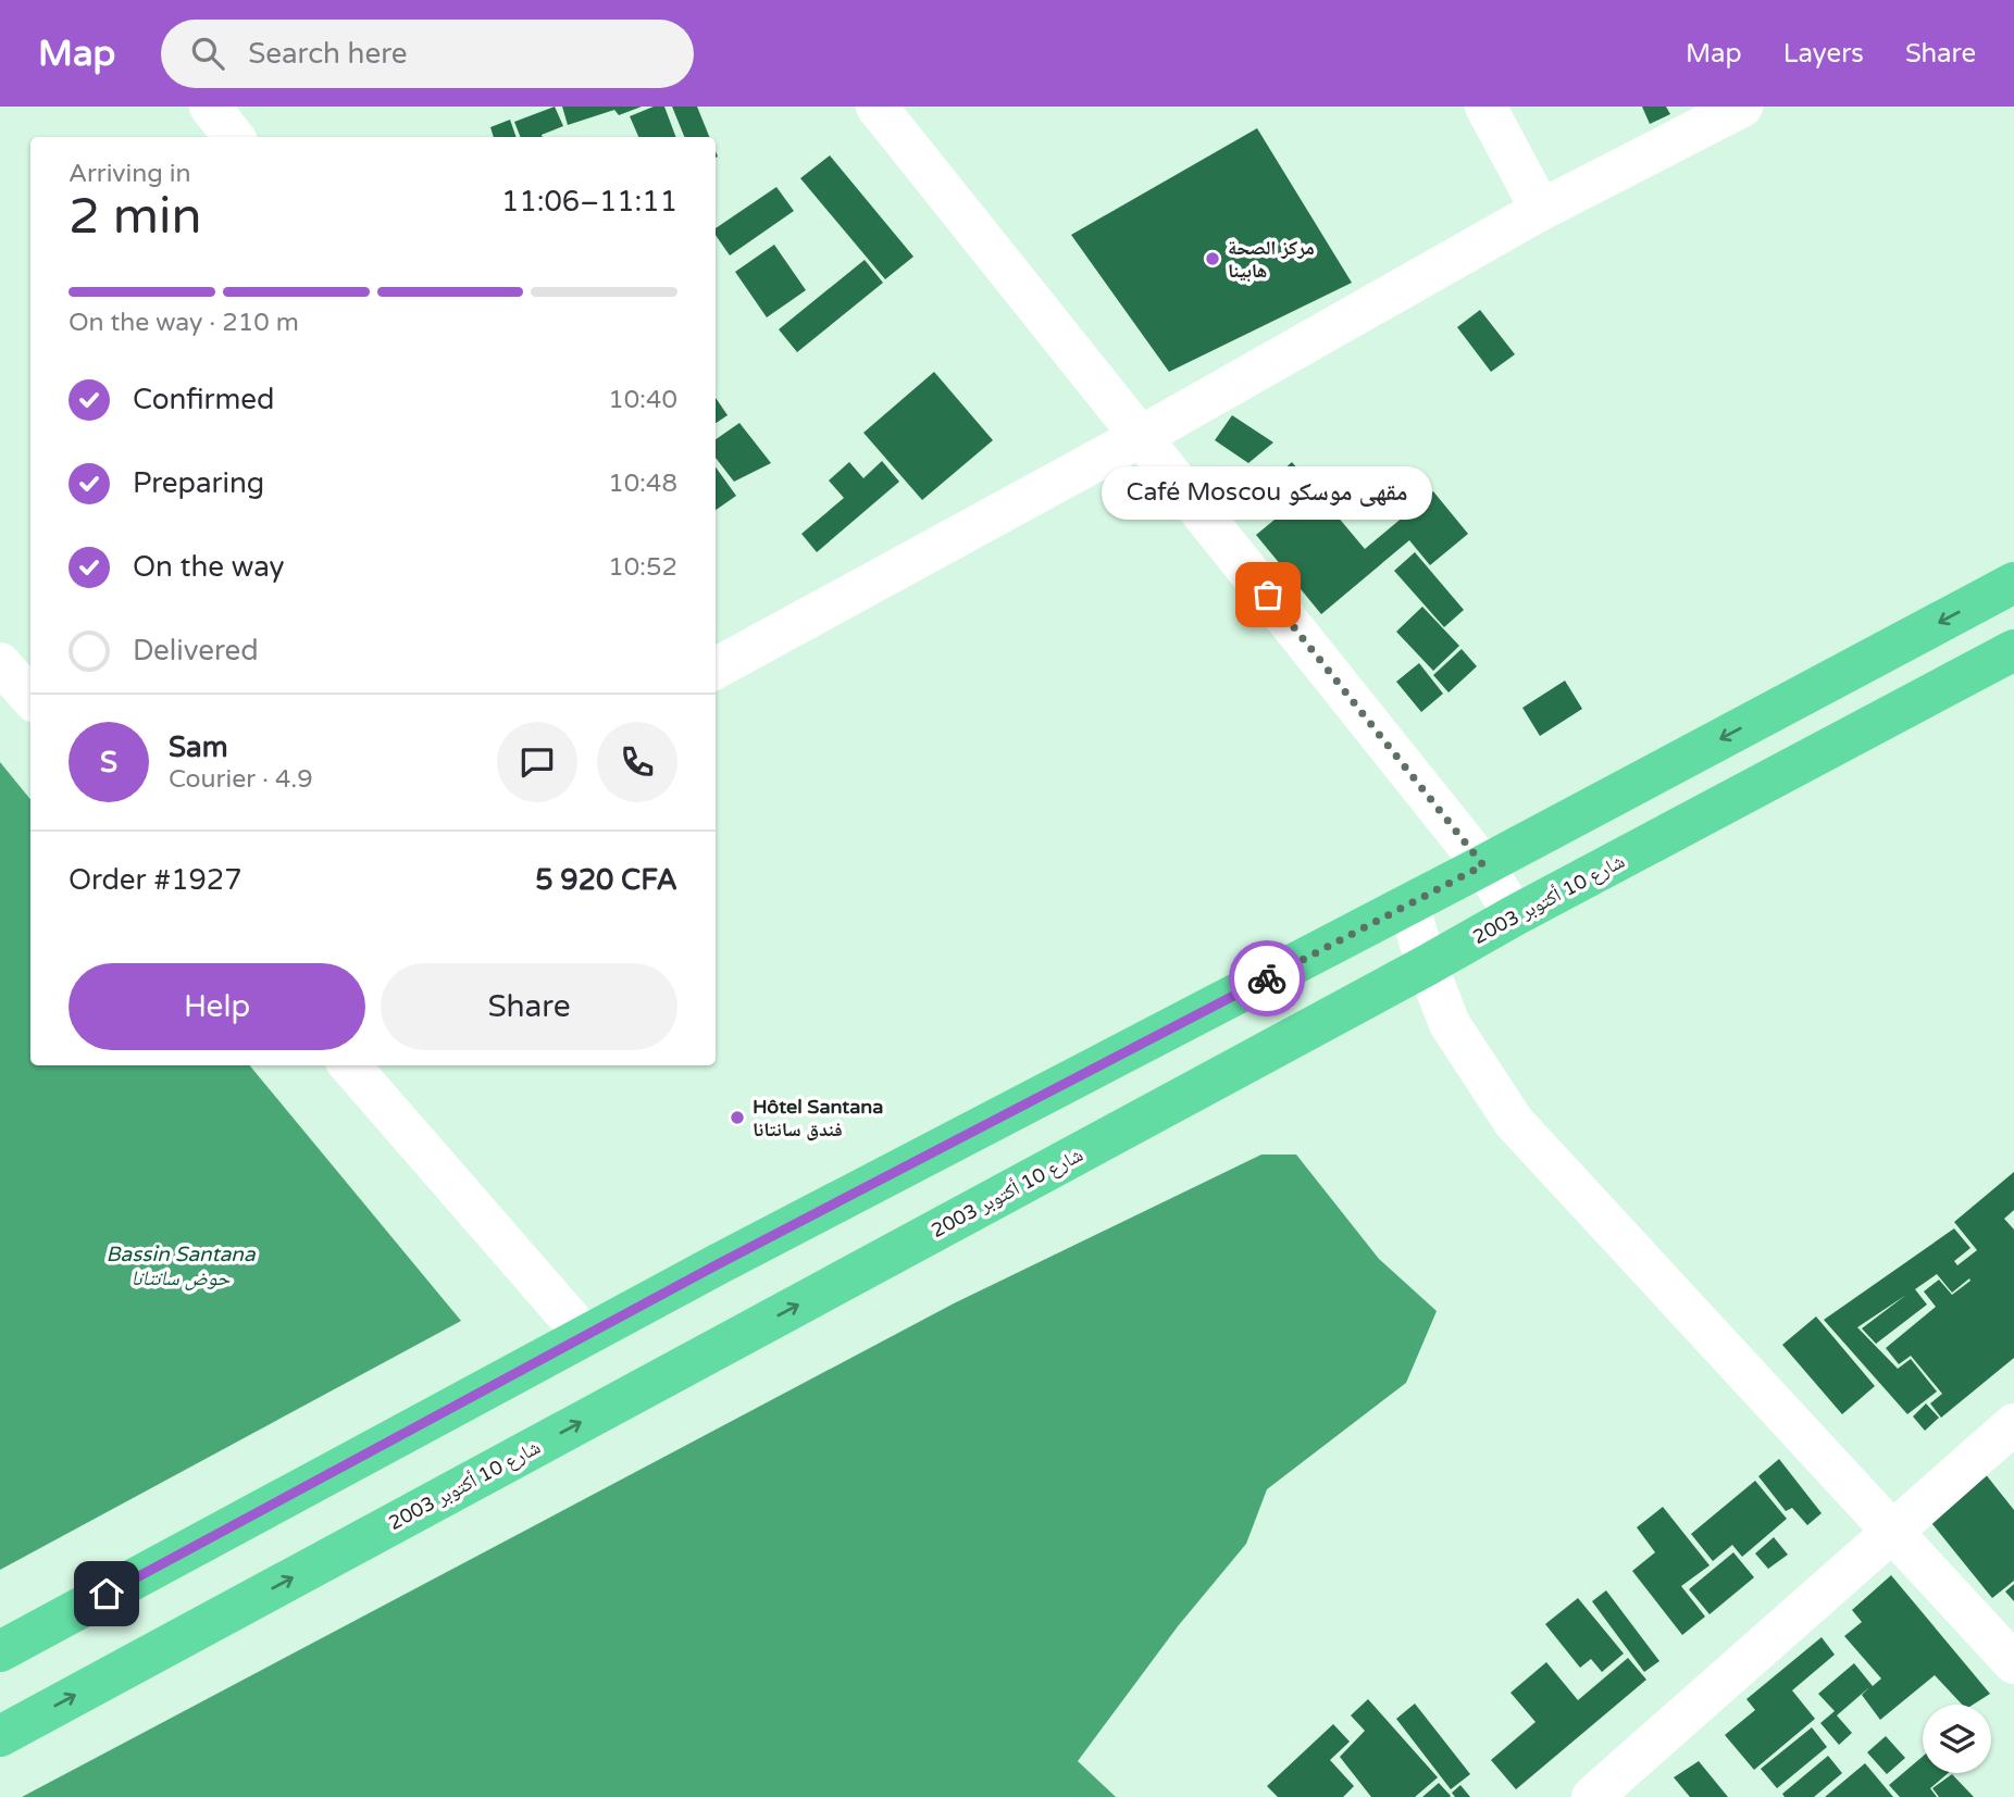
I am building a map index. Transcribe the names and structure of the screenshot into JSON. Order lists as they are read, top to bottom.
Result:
{
  "streets": {
    "highway": ["شارع 10 أكتوبر 2003"]
  },
  "water": ["Bassin Santana حوض سانتانا"],
  "places": ["مركز الصحة هابينا", "Café Moscou مقهى موسكو", "Hôtel Santana فندق سانتانا"],
  "page": {
    "header": "Map",
    "search": "Search here",
    "nav": ["Map", "Layers", "Share"],
    "heading": ["2 min", "Arriving in", "11:06–11:11"],
    "panel": [
      "Sam",
      "Courier · 4.9",
      "Order #1927",
      "5 920 CFA"
    ],
    "bar": "On the way · 210 m",
    "list": [
      ["Confirmed", "10:40"],
      ["Preparing", "10:48"],
      ["On the way", "10:52"],
      "Delivered"
    ],
    "bubble": "Café Moscou مقهى موسكو",
    "round": "S",
    "buttons": ["Help", "Share"]
  }
}
